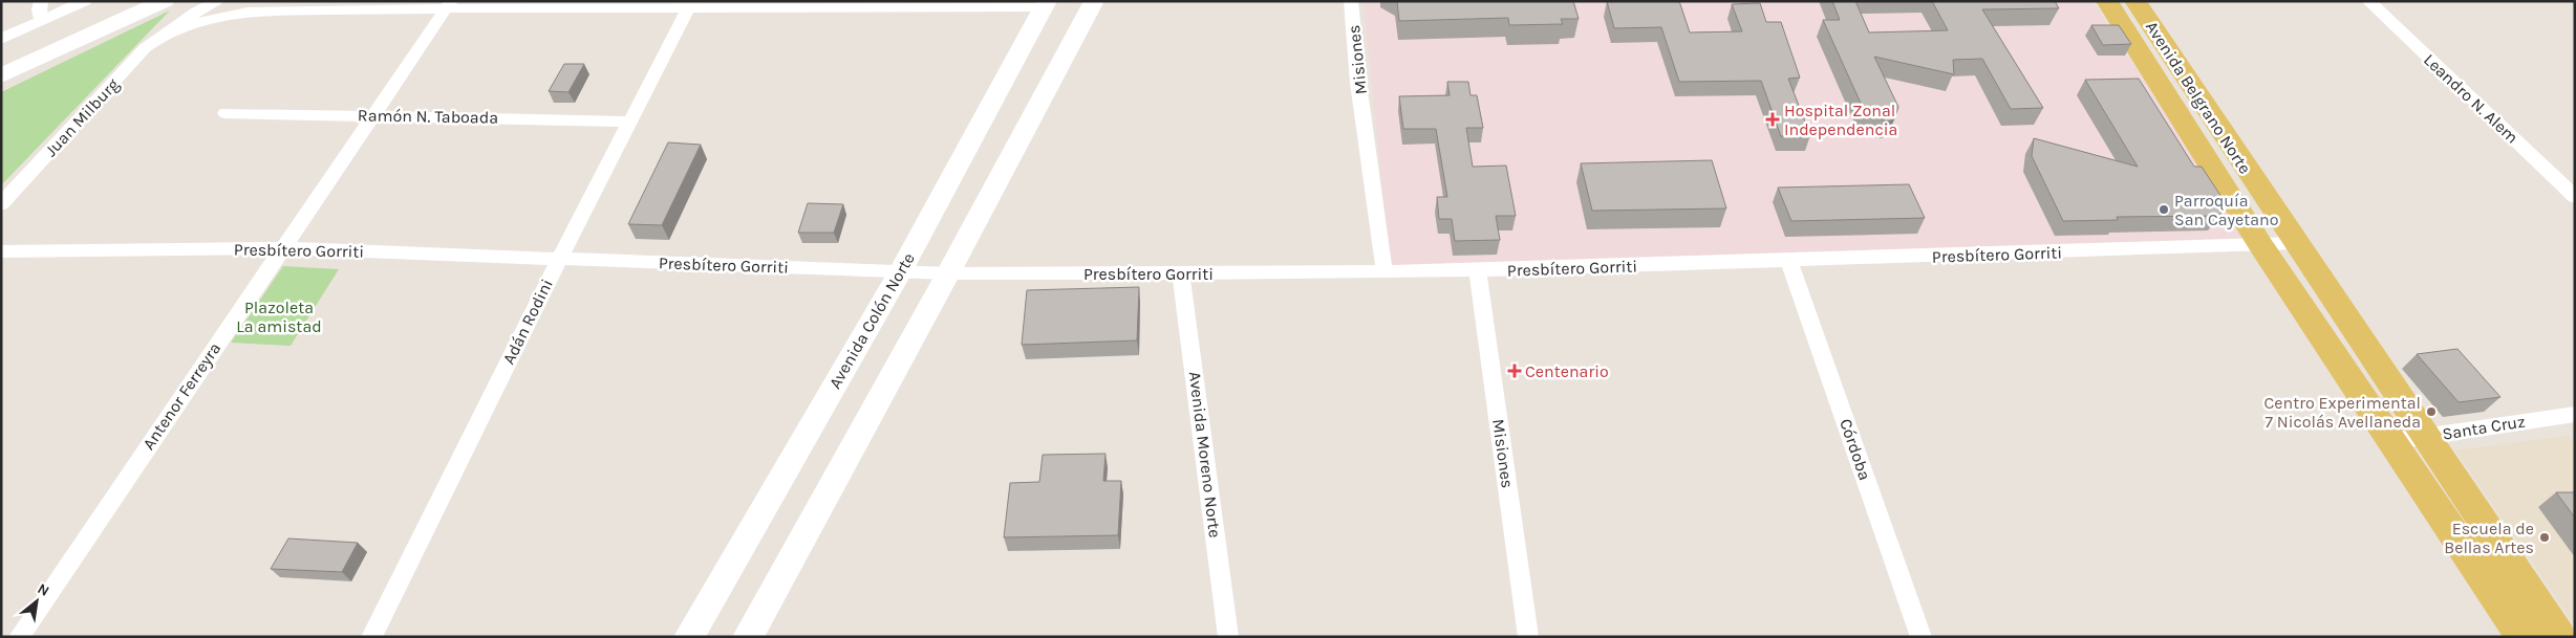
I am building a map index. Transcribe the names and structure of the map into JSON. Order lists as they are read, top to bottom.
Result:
{
  "streets": {
    "main road": ["Avenida Belgrano Norte", "Avenida Colón Norte"],
    "street": [
      "Misiones",
      "Leandro N. Alem",
      "Ramón N. Taboada",
      "Juan Milburg",
      "Presbítero Gorriti",
      "Adán Rodini",
      "Antenor Ferreyra",
      "Santa Cruz",
      "Córdoba",
      "Avenida Moreno Norte"
    ]
  },
  "crossings": [
    ["Misiones", "Presbítero Gorriti"],
    ["Avenida Belgrano Norte", "Presbítero Gorriti"],
    ["Avenida Belgrano Norte", "Santa Cruz"],
    ["Ramón N. Taboada", "Adán Rodini"],
    ["Ramón N. Taboada", "Antenor Ferreyra"],
    ["Presbítero Gorriti", "Avenida Colón Norte"],
    ["Presbítero Gorriti", "Adán Rodini"],
    ["Presbítero Gorriti", "Antenor Ferreyra"],
    ["Presbítero Gorriti", "Córdoba"],
    ["Presbítero Gorriti", "Avenida Moreno Norte"]
  ],
  "parks": ["Plazoleta La amistad"],
  "places": {
    "health": ["Hospital Zonal Independencia", "Centenario"],
    "other": ["Parroquía San Cayetano", "Centro Experimental 7 Nicolás Avellaneda", "Escuela de Bellas Artes"]
  },
  "north": "top right"
}
